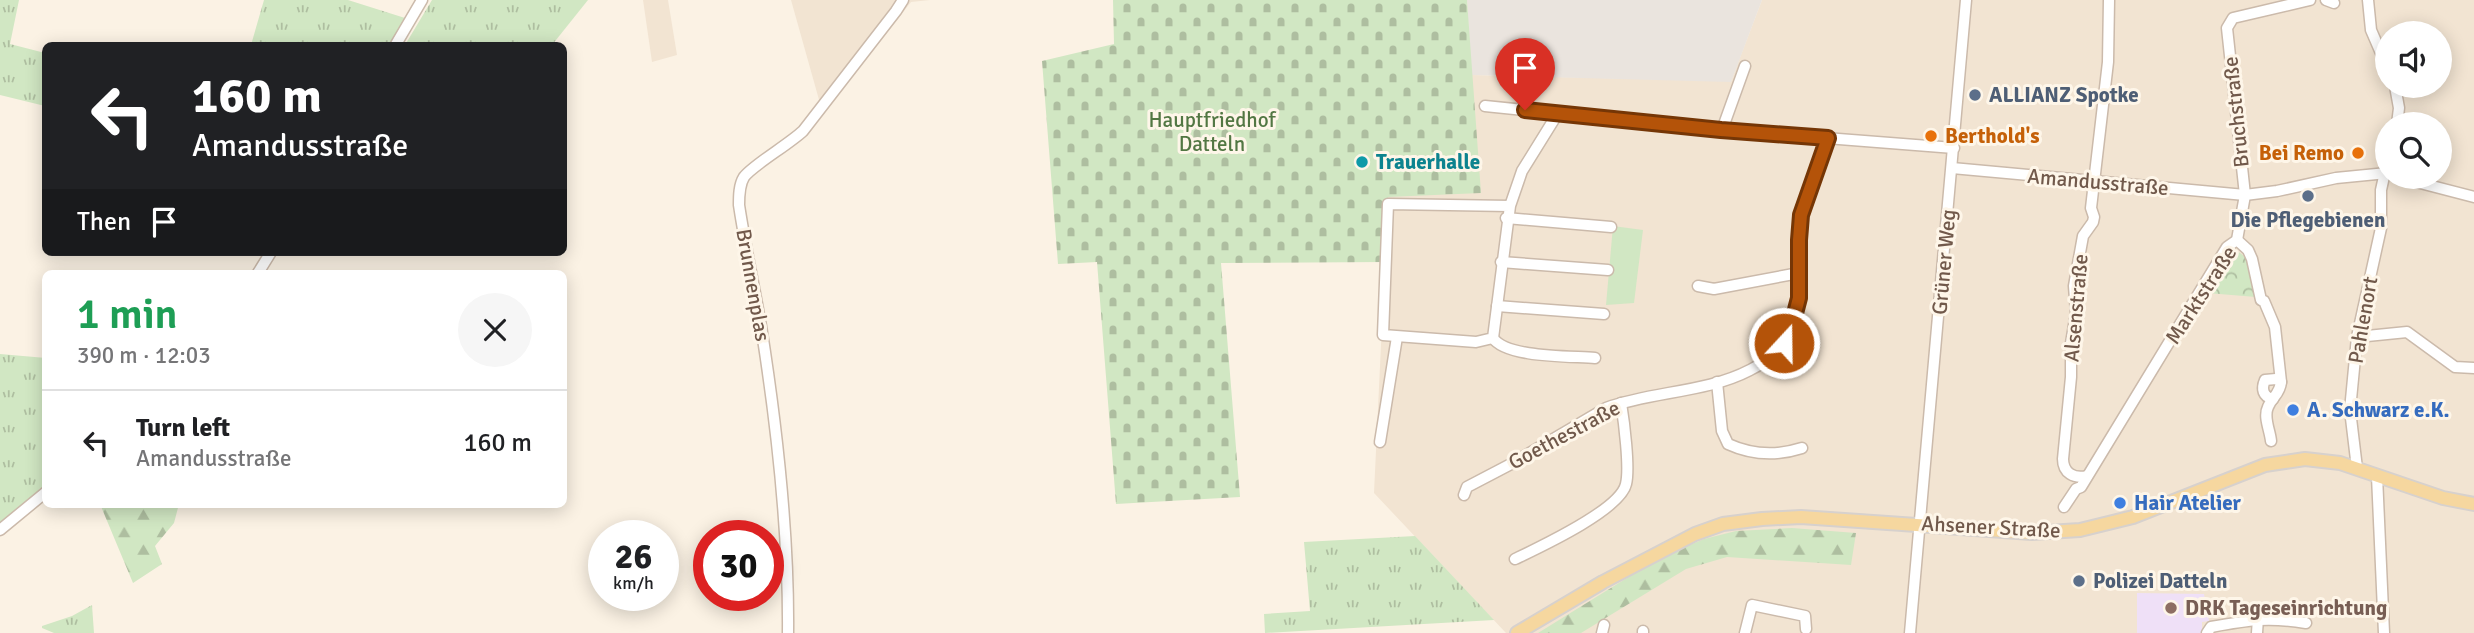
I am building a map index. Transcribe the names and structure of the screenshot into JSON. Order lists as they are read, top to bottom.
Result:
{
  "streets": {
    "main road": ["Ahsener Straße"],
    "street": [
      "Bruchstraße",
      "Amandusstraße",
      "Grüner Weg",
      "Brunnenplas",
      "Marktstraße",
      "Alsenstraße",
      "Pahlenort",
      "Goethestraße"
    ]
  },
  "crossings": [
    ["Bruchstraße", "Amandusstraße"],
    ["Bruchstraße", "Marktstraße"],
    ["Amandusstraße", "Grüner Weg"],
    ["Amandusstraße", "Marktstraße"],
    ["Amandusstraße", "Alsenstraße"],
    ["Grüner Weg", "Ahsener Straße"],
    ["Marktstraße", "Alsenstraße"],
    ["Pahlenort", "Ahsener Straße"]
  ],
  "parks": ["Hauptfriedhof Datteln"],
  "places": [
    "ALLIANZ Spotke",
    "Berthold's",
    "Bei Remo",
    "Trauerhalle",
    "Die Pflegebienen",
    "A. Schwarz e.K.",
    "Hair Atelier",
    "Polizei Datteln",
    "DRK Tageseinrichtung"
  ],
  "page": {
    "turn": ["160 m", "Amandusstraße"],
    "then": "Then",
    "heading": ["1 min", "390 m · 12:03"],
    "list": [
      {
        "name": "Turn left",
        "note": "Amandusstraße",
        "value": "160 m"
      }
    ],
    "speed": "26 km/h",
    "limit": "30"
  }
}
